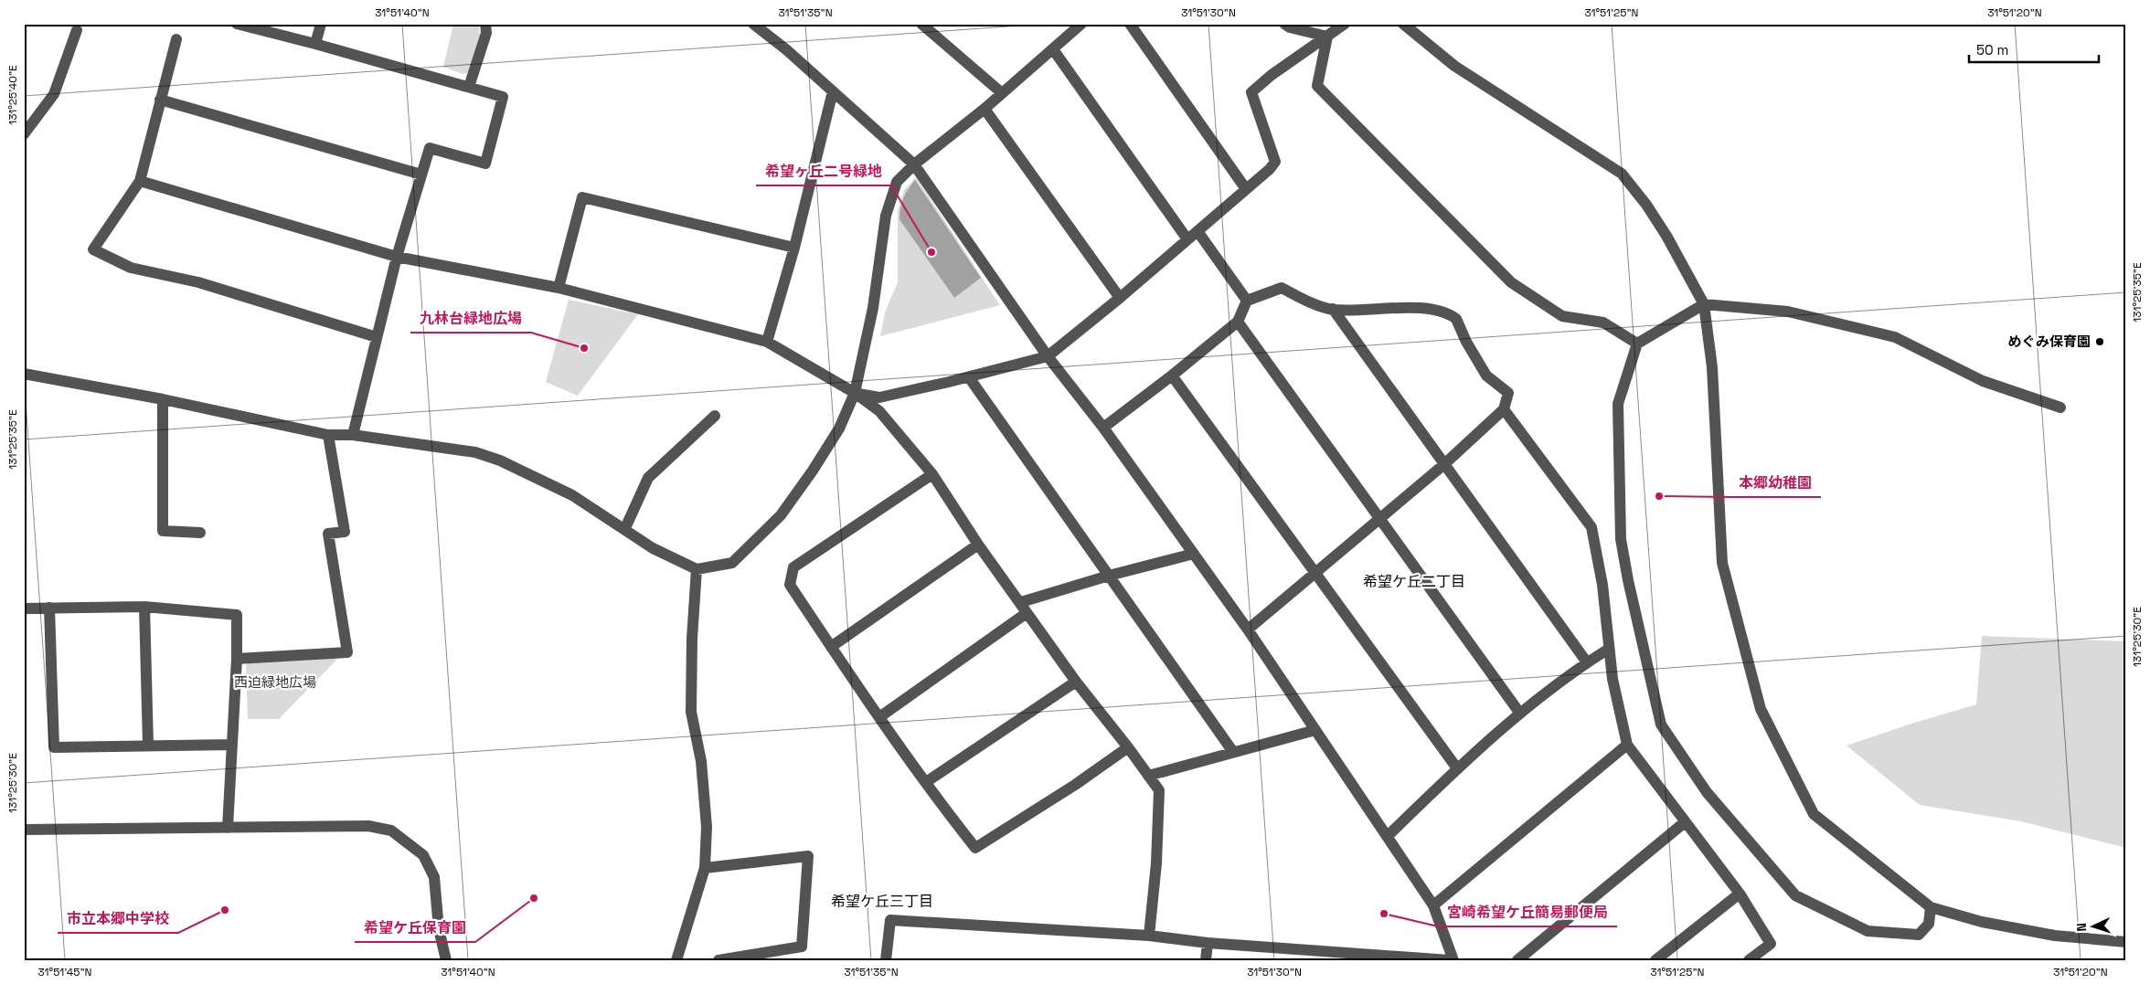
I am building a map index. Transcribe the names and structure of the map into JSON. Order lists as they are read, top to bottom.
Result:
{
  "districts": ["希望ケ丘二丁目", "希望ケ丘三丁目"],
  "parks": ["西迫緑地広場"],
  "places": [
    "希望ヶ丘二号緑地",
    "めぐみ保育園",
    "九林台緑地広場",
    "本郷幼稚園",
    "希望ケ丘保育園",
    "市立本郷中学校",
    "宮崎希望ケ丘簡易郵便局"
  ],
  "scale_bar": "50 m",
  "north": "left",
  "coordinates": [
    "31°51'40\"N",
    "31°51'35\"N",
    "31°51'30\"N",
    "31°51'25\"N",
    "31°51'20\"N",
    "131°25'40\"E",
    "131°25'35\"E",
    "131°25'30\"E",
    "31°51'45\"N"
  ]
}
